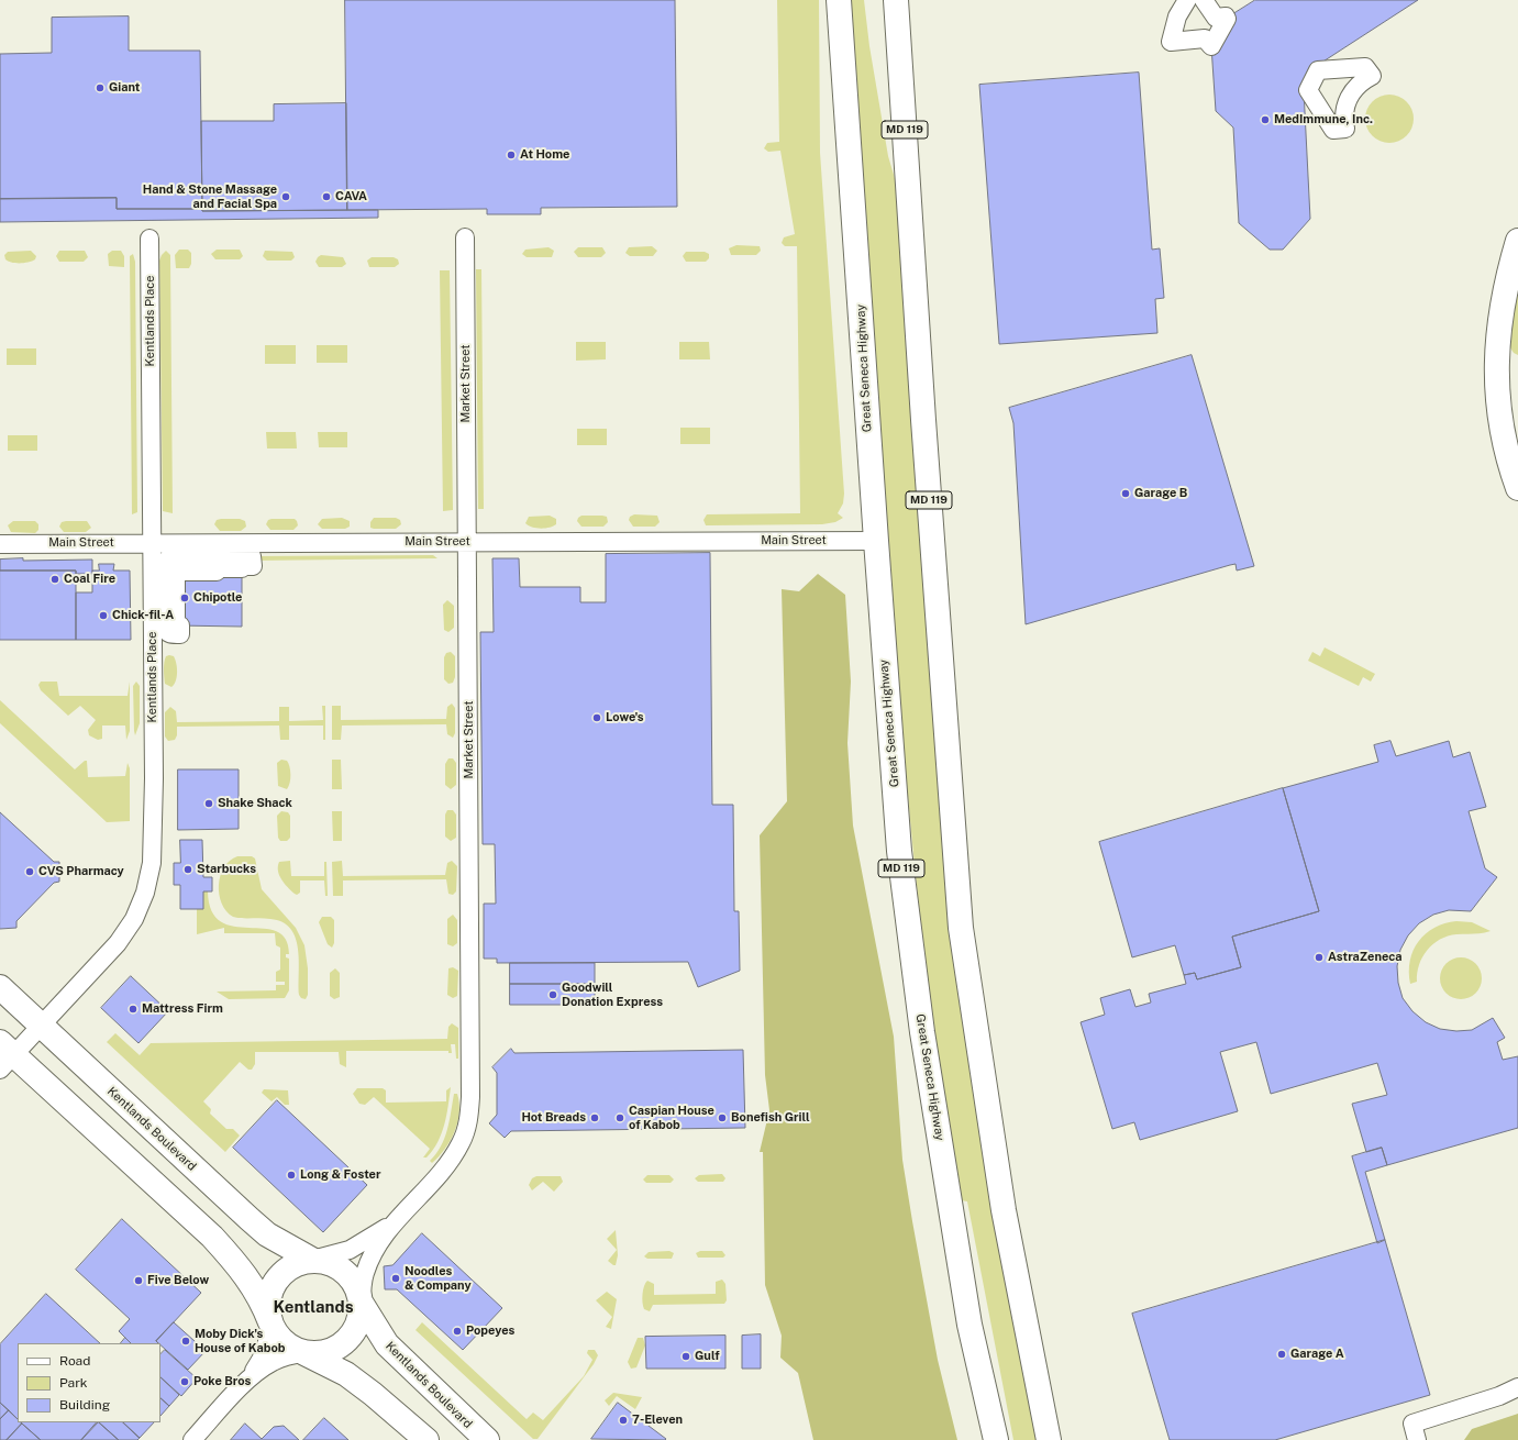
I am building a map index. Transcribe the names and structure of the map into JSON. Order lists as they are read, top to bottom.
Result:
{
  "streets": {
    "main road": ["MD 119", "Great Seneca Highway", "Kentlands Boulevard"],
    "street": ["Kentlands Place", "Market Street", "Main Street"]
  },
  "crossings": [
    ["Kentlands Place", "Main Street"],
    ["Kentlands Place", "Kentlands Boulevard"],
    ["Great Seneca Highway", "Main Street"],
    ["Market Street", "Main Street"],
    ["Market Street", "Kentlands Boulevard"]
  ],
  "districts": ["Kentlands"],
  "places": [
    "Giant",
    "MedImmune, Inc.",
    "At Home",
    "Hand & Stone Massage and Facial Spa",
    "CAVA",
    "Garage B",
    "Coal Fire",
    "Chipotle",
    "Chick-fil-A",
    "Lowe's",
    "Shake Shack",
    "Starbucks",
    "CVS Pharmacy",
    "AstraZeneca",
    "Goodwill Donation Express",
    "Mattress Firm",
    "Hot Breads",
    "Caspian House of Kabob",
    "Bonefish Grill",
    "Long & Foster",
    "Noodles & Company",
    "Five Below",
    "Popeyes",
    "Moby Dick's House of Kabob",
    "Garage A",
    "Gulf",
    "Poke Bros",
    "7-Eleven"
  ],
  "legend": ["Road", "Park", "Building"]
}
